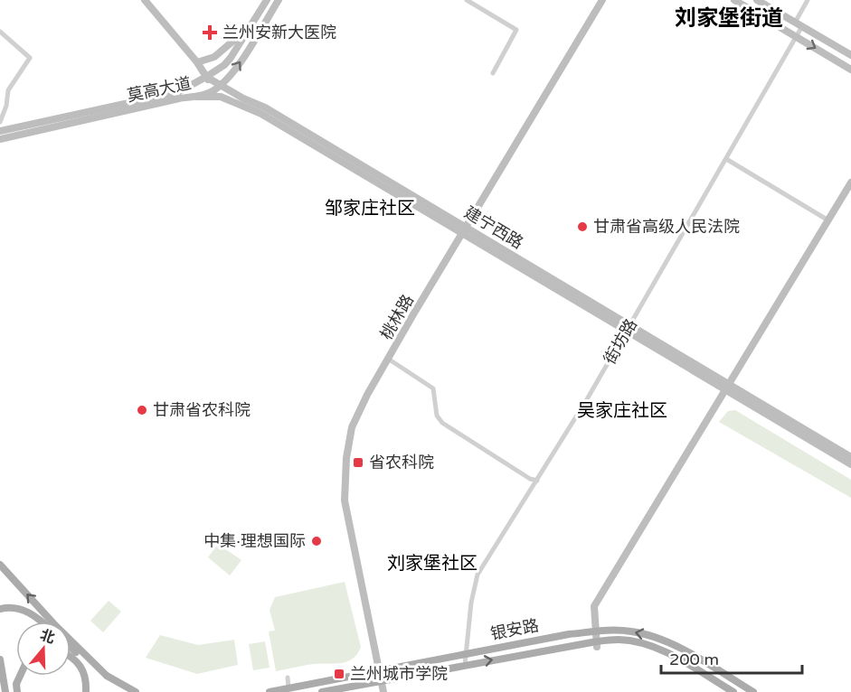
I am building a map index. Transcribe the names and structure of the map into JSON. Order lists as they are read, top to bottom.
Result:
{
  "streets": {
    "main road": [
      "莫高大道",
      "建宁西路",
      "桃林路",
      "银安路"
    ],
    "street": ["街坊路"]
  },
  "crossings": [
    ["莫高大道", "建宁西路"],
    ["建宁西路", "桃林路"],
    ["建宁西路", "街坊路"],
    ["桃林路", "银安路"],
    ["街坊路", "银安路"]
  ],
  "districts": [
    "刘家堡街道",
    "邹家庄社区",
    "吴家庄社区",
    "刘家堡社区"
  ],
  "places": {
    "health": ["兰州安新大医院"],
    "other": ["甘肃省高级人民法院", "甘肃省农科院", "中集·理想国际"],
    "transit": ["省农科院", "兰州城市学院"]
  },
  "scale_bar": "200 m",
  "north": "top"
}
